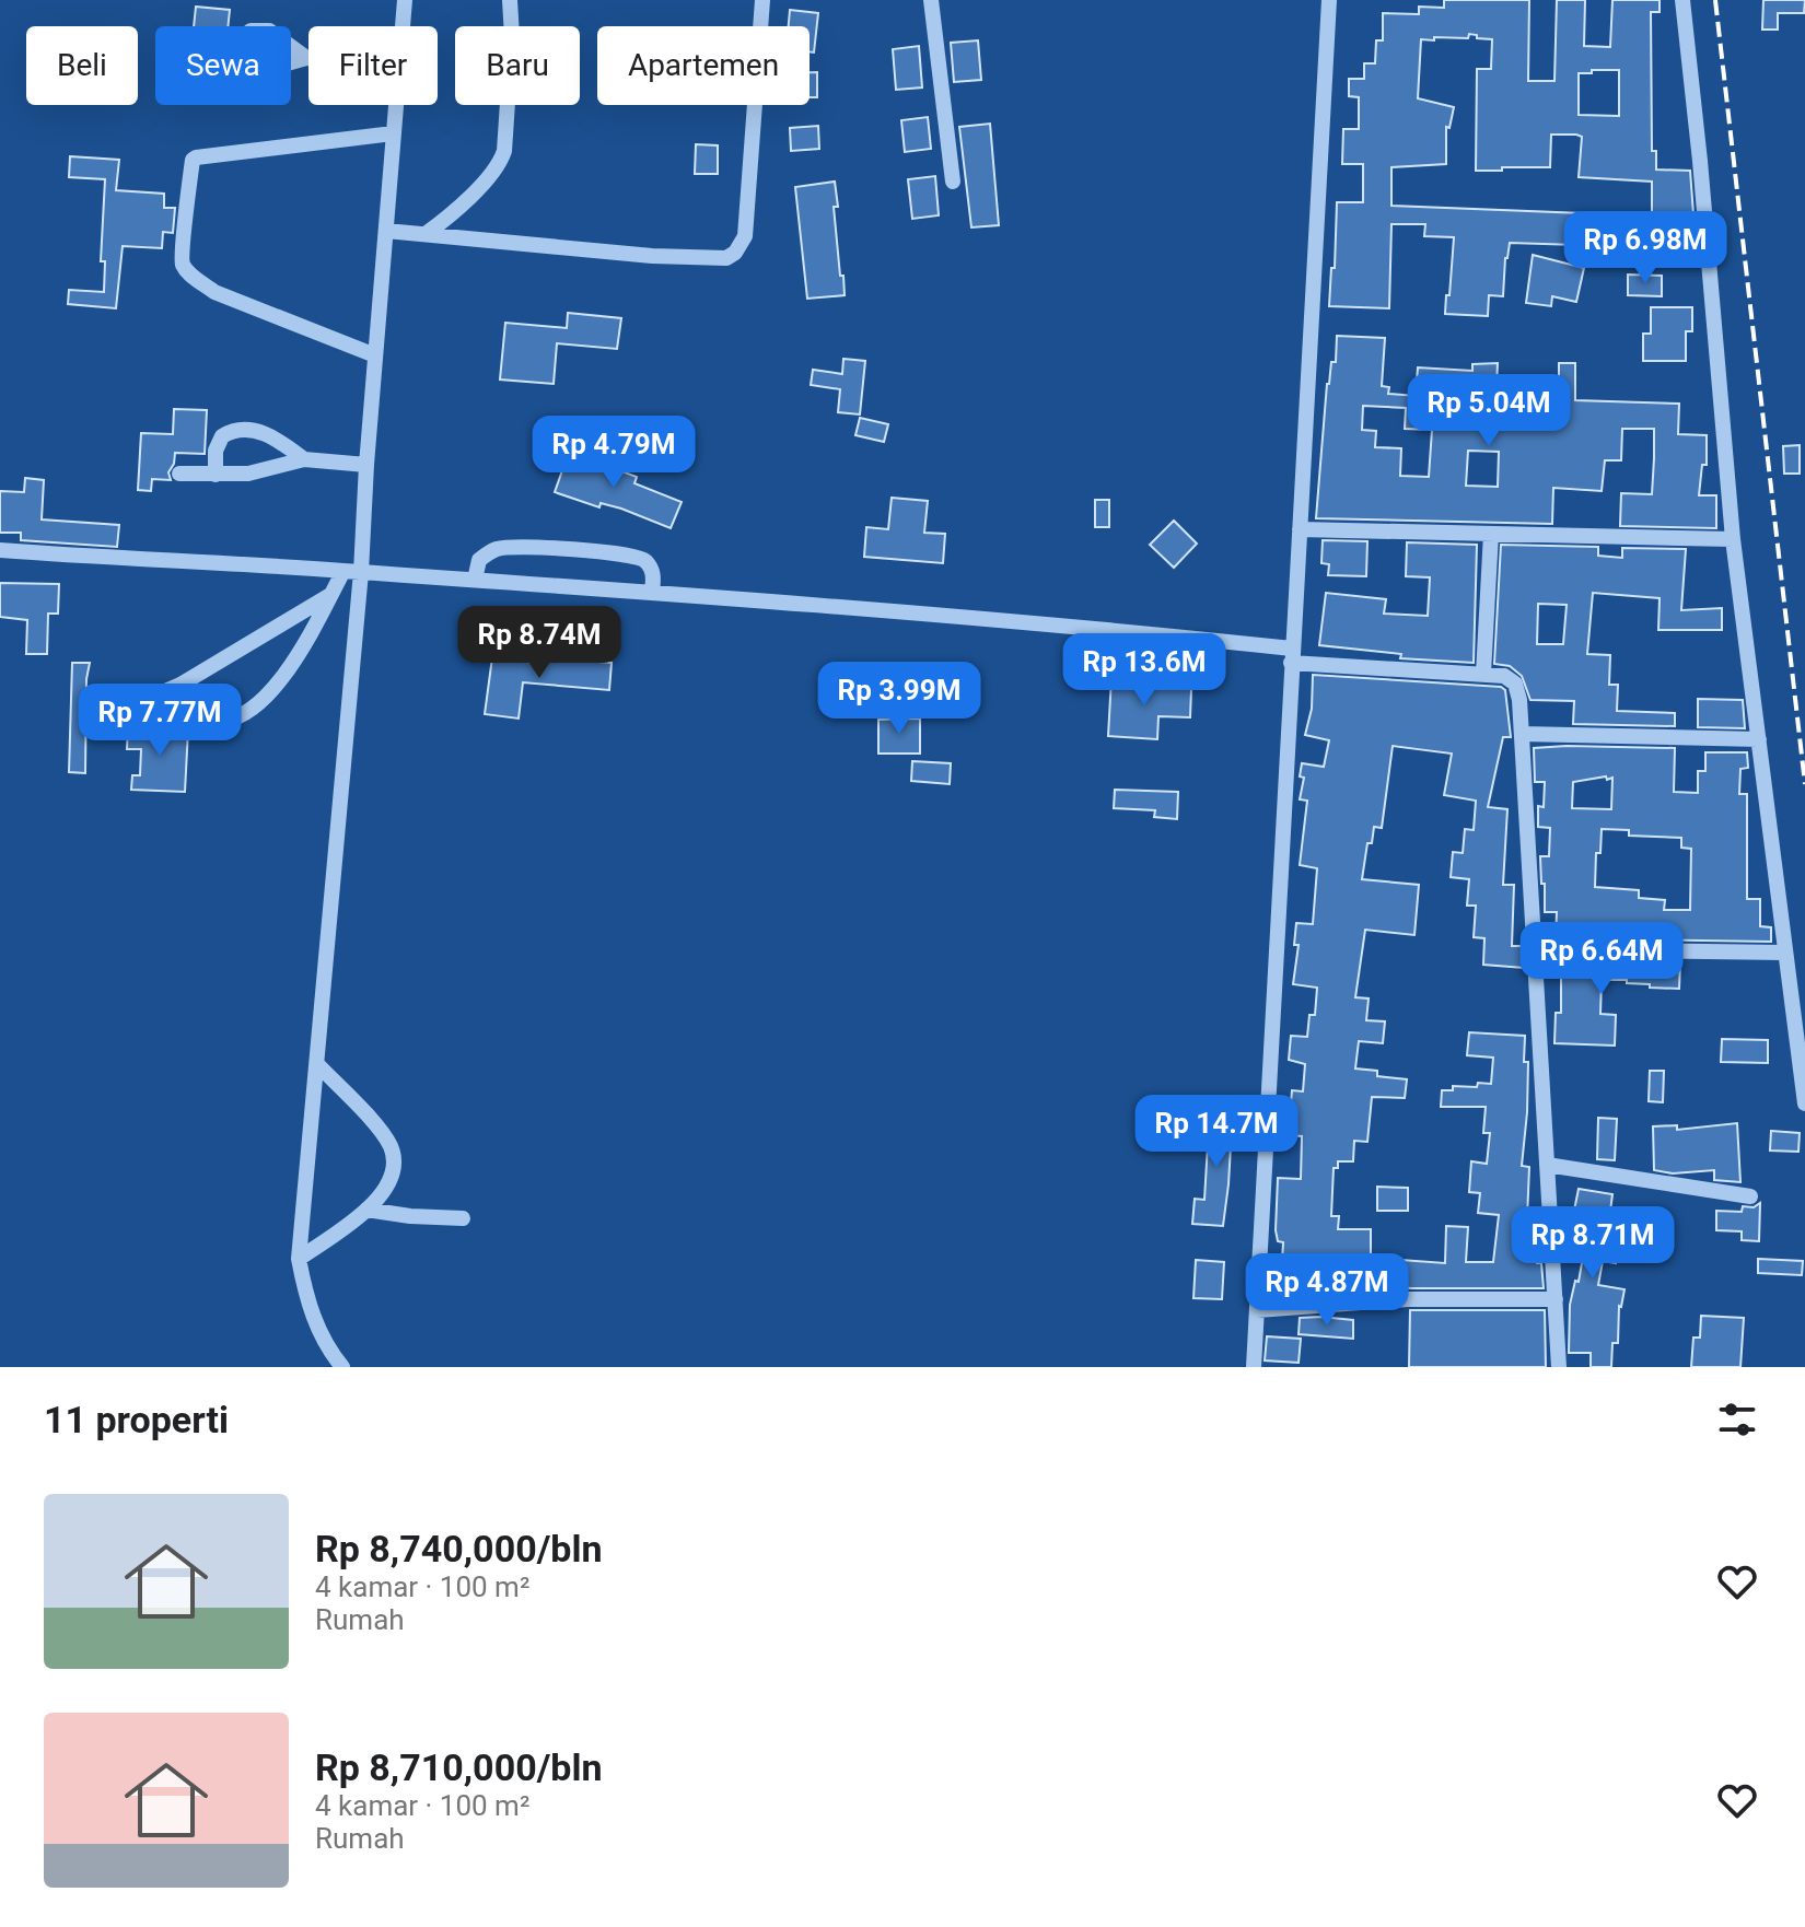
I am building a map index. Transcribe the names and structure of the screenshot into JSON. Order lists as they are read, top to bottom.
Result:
{
  "page": {
    "chip": [
      "Beli",
      "Sewa",
      "Filter",
      "Baru",
      "Apartemen"
    ],
    "price": [
      "Rp 6.98M",
      "Rp 5.04M",
      "Rp 4.79M",
      "Rp 8.74M",
      "Rp 13.6M",
      "Rp 3.99M",
      "Rp 7.77M",
      "Rp 6.64M",
      "Rp 14.7M",
      "Rp 8.71M",
      "Rp 4.87M"
    ],
    "heading": "11 properti",
    "list": [
      {
        "name": "Rp 8,740,000/bln",
        "note": "4 kamar · 100 m² · Rumah"
      },
      {
        "name": "Rp 8,710,000/bln",
        "note": "4 kamar · 100 m² · Rumah"
      }
    ]
  }
}
